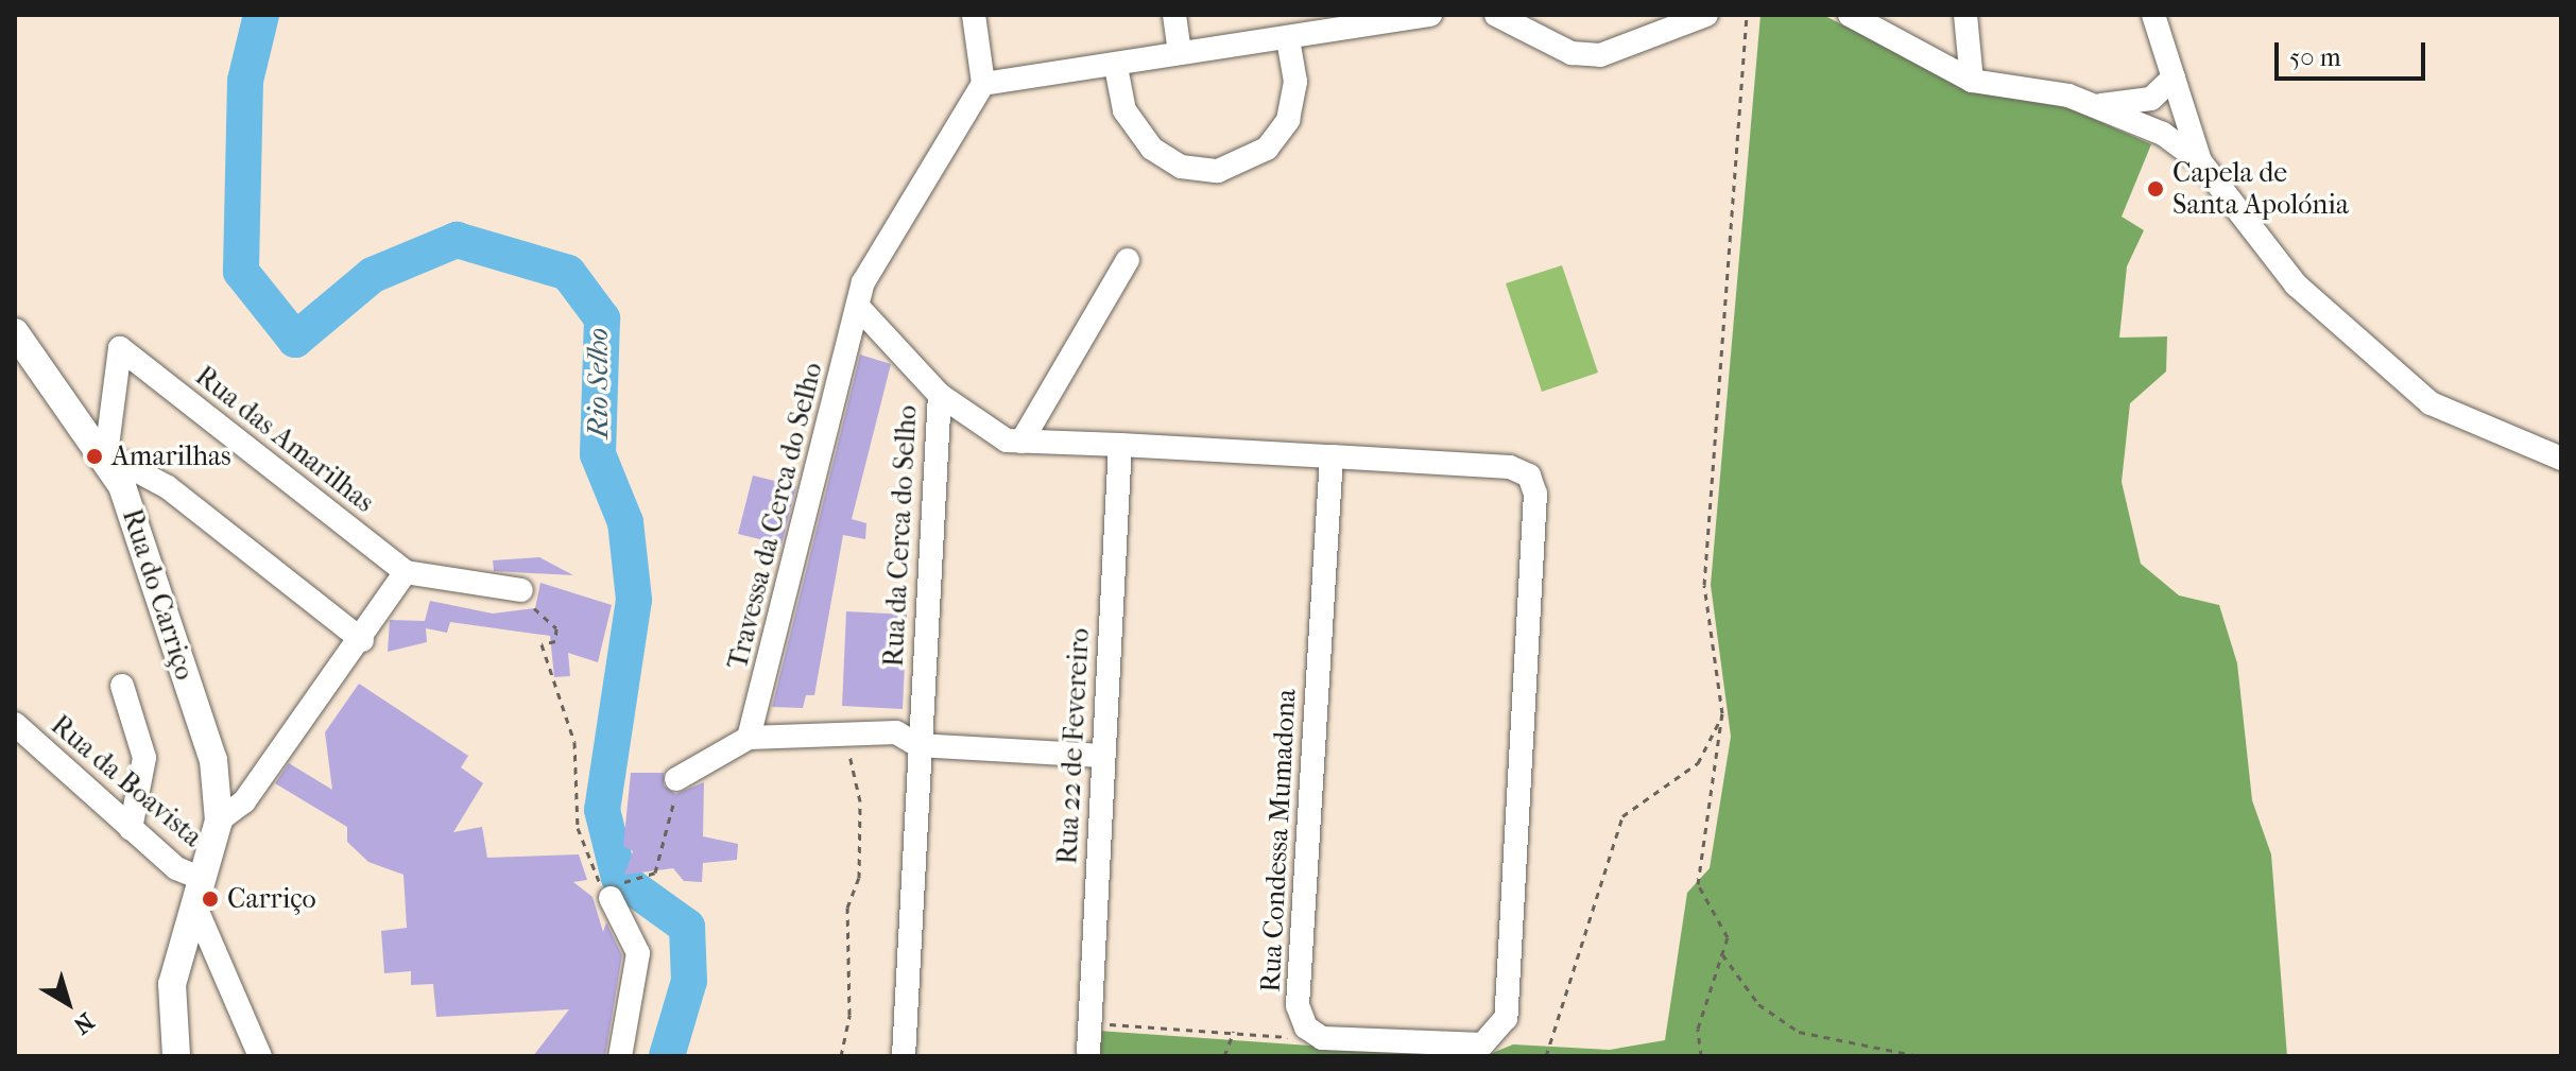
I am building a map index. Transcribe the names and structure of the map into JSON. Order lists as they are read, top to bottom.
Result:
{
  "streets": {
    "street": [
      "Rua das Amarilhas",
      "Travessa da Cerca do Selho",
      "Rua da Cerca do Selho",
      "Rua do Carriço",
      "Rua 22 de Fevereiro",
      "Rua da Boavista",
      "Rua Condessa Mumadona"
    ]
  },
  "crossings": [
    ["Rua das Amarilhas", "Rua do Carriço"],
    ["Travessa da Cerca do Selho", "Rua da Cerca do Selho"]
  ],
  "water": ["Rio Selho"],
  "places": ["Capela de Santa Apolónia", "Amarilhas", "Carriço"],
  "scale_bar": "50 m",
  "north": "bottom right"
}
